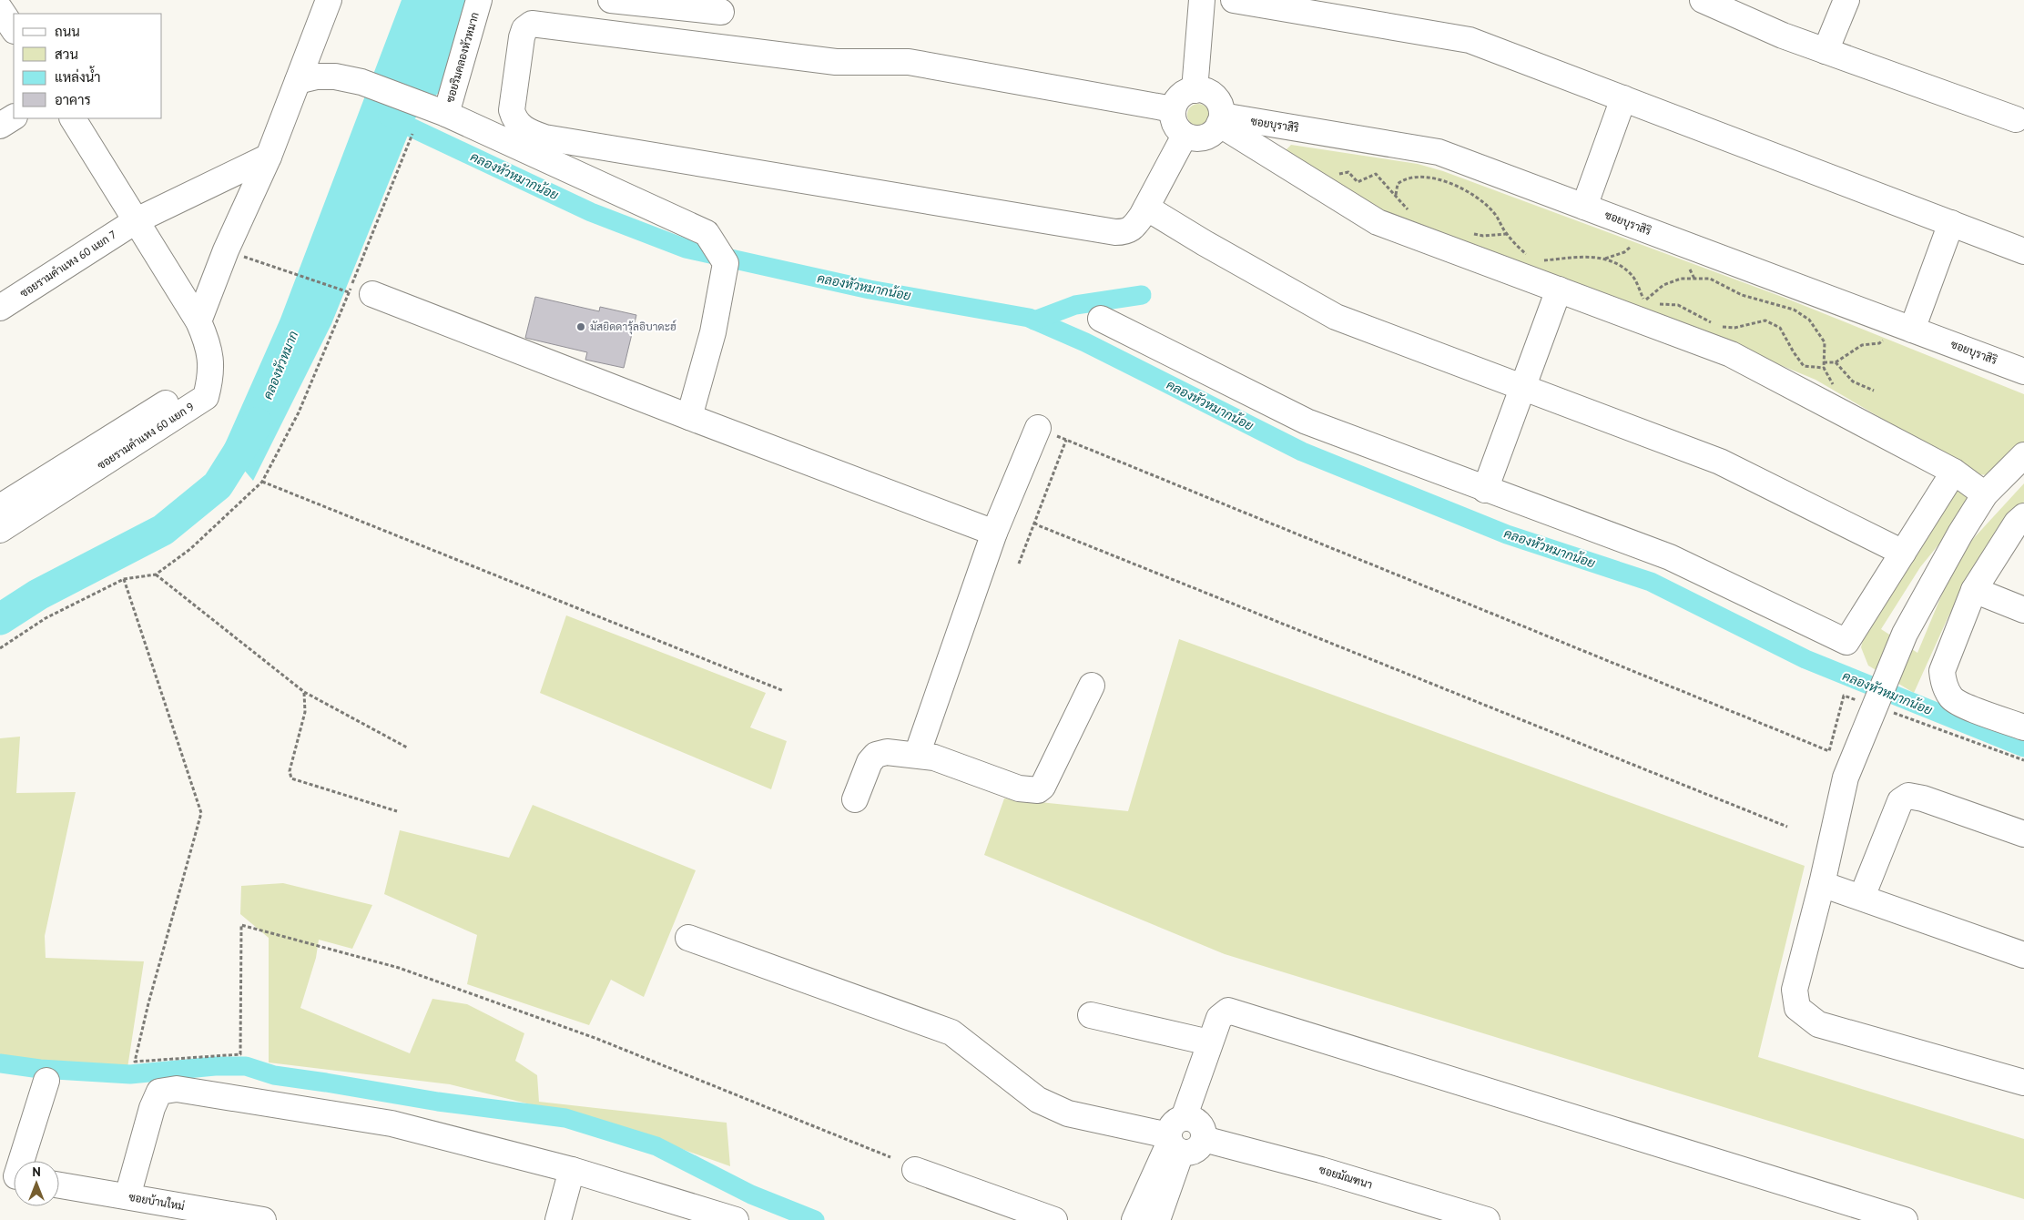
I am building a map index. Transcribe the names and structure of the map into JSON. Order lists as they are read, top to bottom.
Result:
{
  "streets": {
    "street": [
      "ซอยริมคลองหัวหมาก",
      "ซอยบุราสิริ",
      "ซอยรามคำแหง 60 แยก 7",
      "ซอยรามคำแหง 60 แยก 9",
      "ซอยมัณฑนา",
      "ซอยบ้านใหม่"
    ]
  },
  "water": ["คลองหัวหมากน้อย", "คลองหัวหมาก"],
  "places": ["มัสยิดดารุ้ลอิบาดะฮ์"],
  "legend": [
    "ถนน",
    "สวน",
    "แหล่งน้ำ",
    "อาคาร"
  ],
  "north": "top"
}
